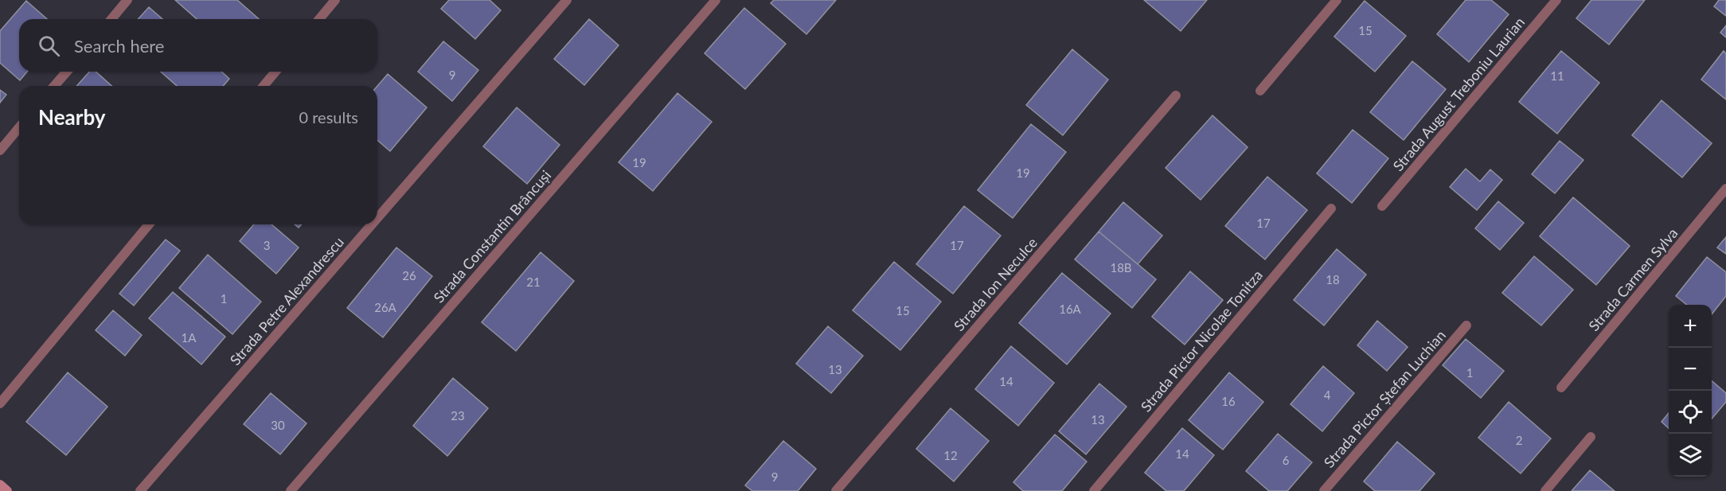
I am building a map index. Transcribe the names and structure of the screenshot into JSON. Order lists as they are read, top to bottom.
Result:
{
  "streets": {
    "street": [
      "Strada August Treboniu Laurian",
      "Strada Constantin Brâncuși",
      "Strada Carmen Sylva",
      "Strada Ion Neculce",
      "Strada Petre Alexandrescu",
      "Strada Pictor Nicolae Tonitza",
      "Strada Pictor Ștefan Luchian"
    ]
  },
  "house_numbers": [
    "15",
    "9",
    "11",
    "19",
    "19",
    "17",
    "3",
    "17",
    "18B",
    "26",
    "18",
    "21",
    "1",
    "26A",
    "16A",
    "15",
    "1A",
    "13",
    "1",
    "14",
    "4",
    "16",
    "23",
    "13",
    "30",
    "2",
    "14",
    "12",
    "6",
    "9"
  ],
  "page": {
    "search": "Search here",
    "heading": ["Nearby", "0 results"],
    "map_buttons": ["+", "−"]
  }
}
